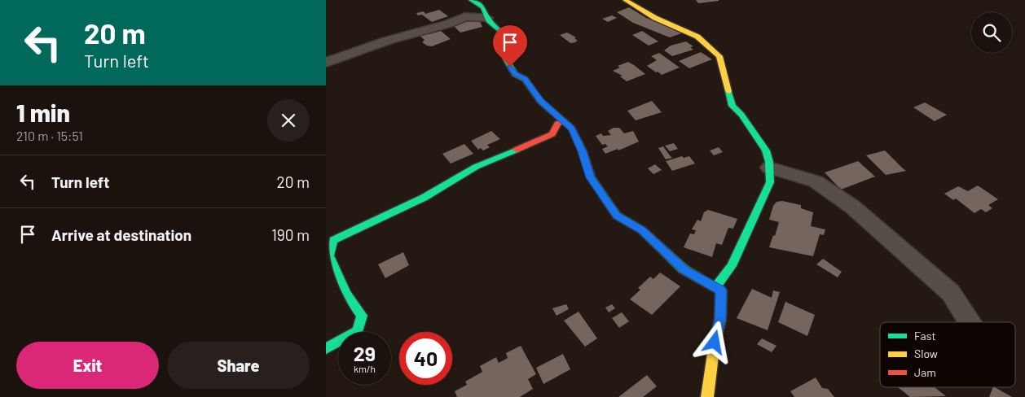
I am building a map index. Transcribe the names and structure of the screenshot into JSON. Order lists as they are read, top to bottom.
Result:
{
  "legend": ["Fast", "Slow", "Jam"],
  "page": {
    "turn": ["20 m", "Turn left"],
    "heading": ["1 min", "210 m · 15:51"],
    "list": [
      {
        "name": "Turn left",
        "value": "20 m"
      },
      {
        "name": "Arrive at destination",
        "value": "190 m"
      }
    ],
    "speed": "29 km/h",
    "limit": "40",
    "buttons": ["Exit", "Share"]
  }
}
